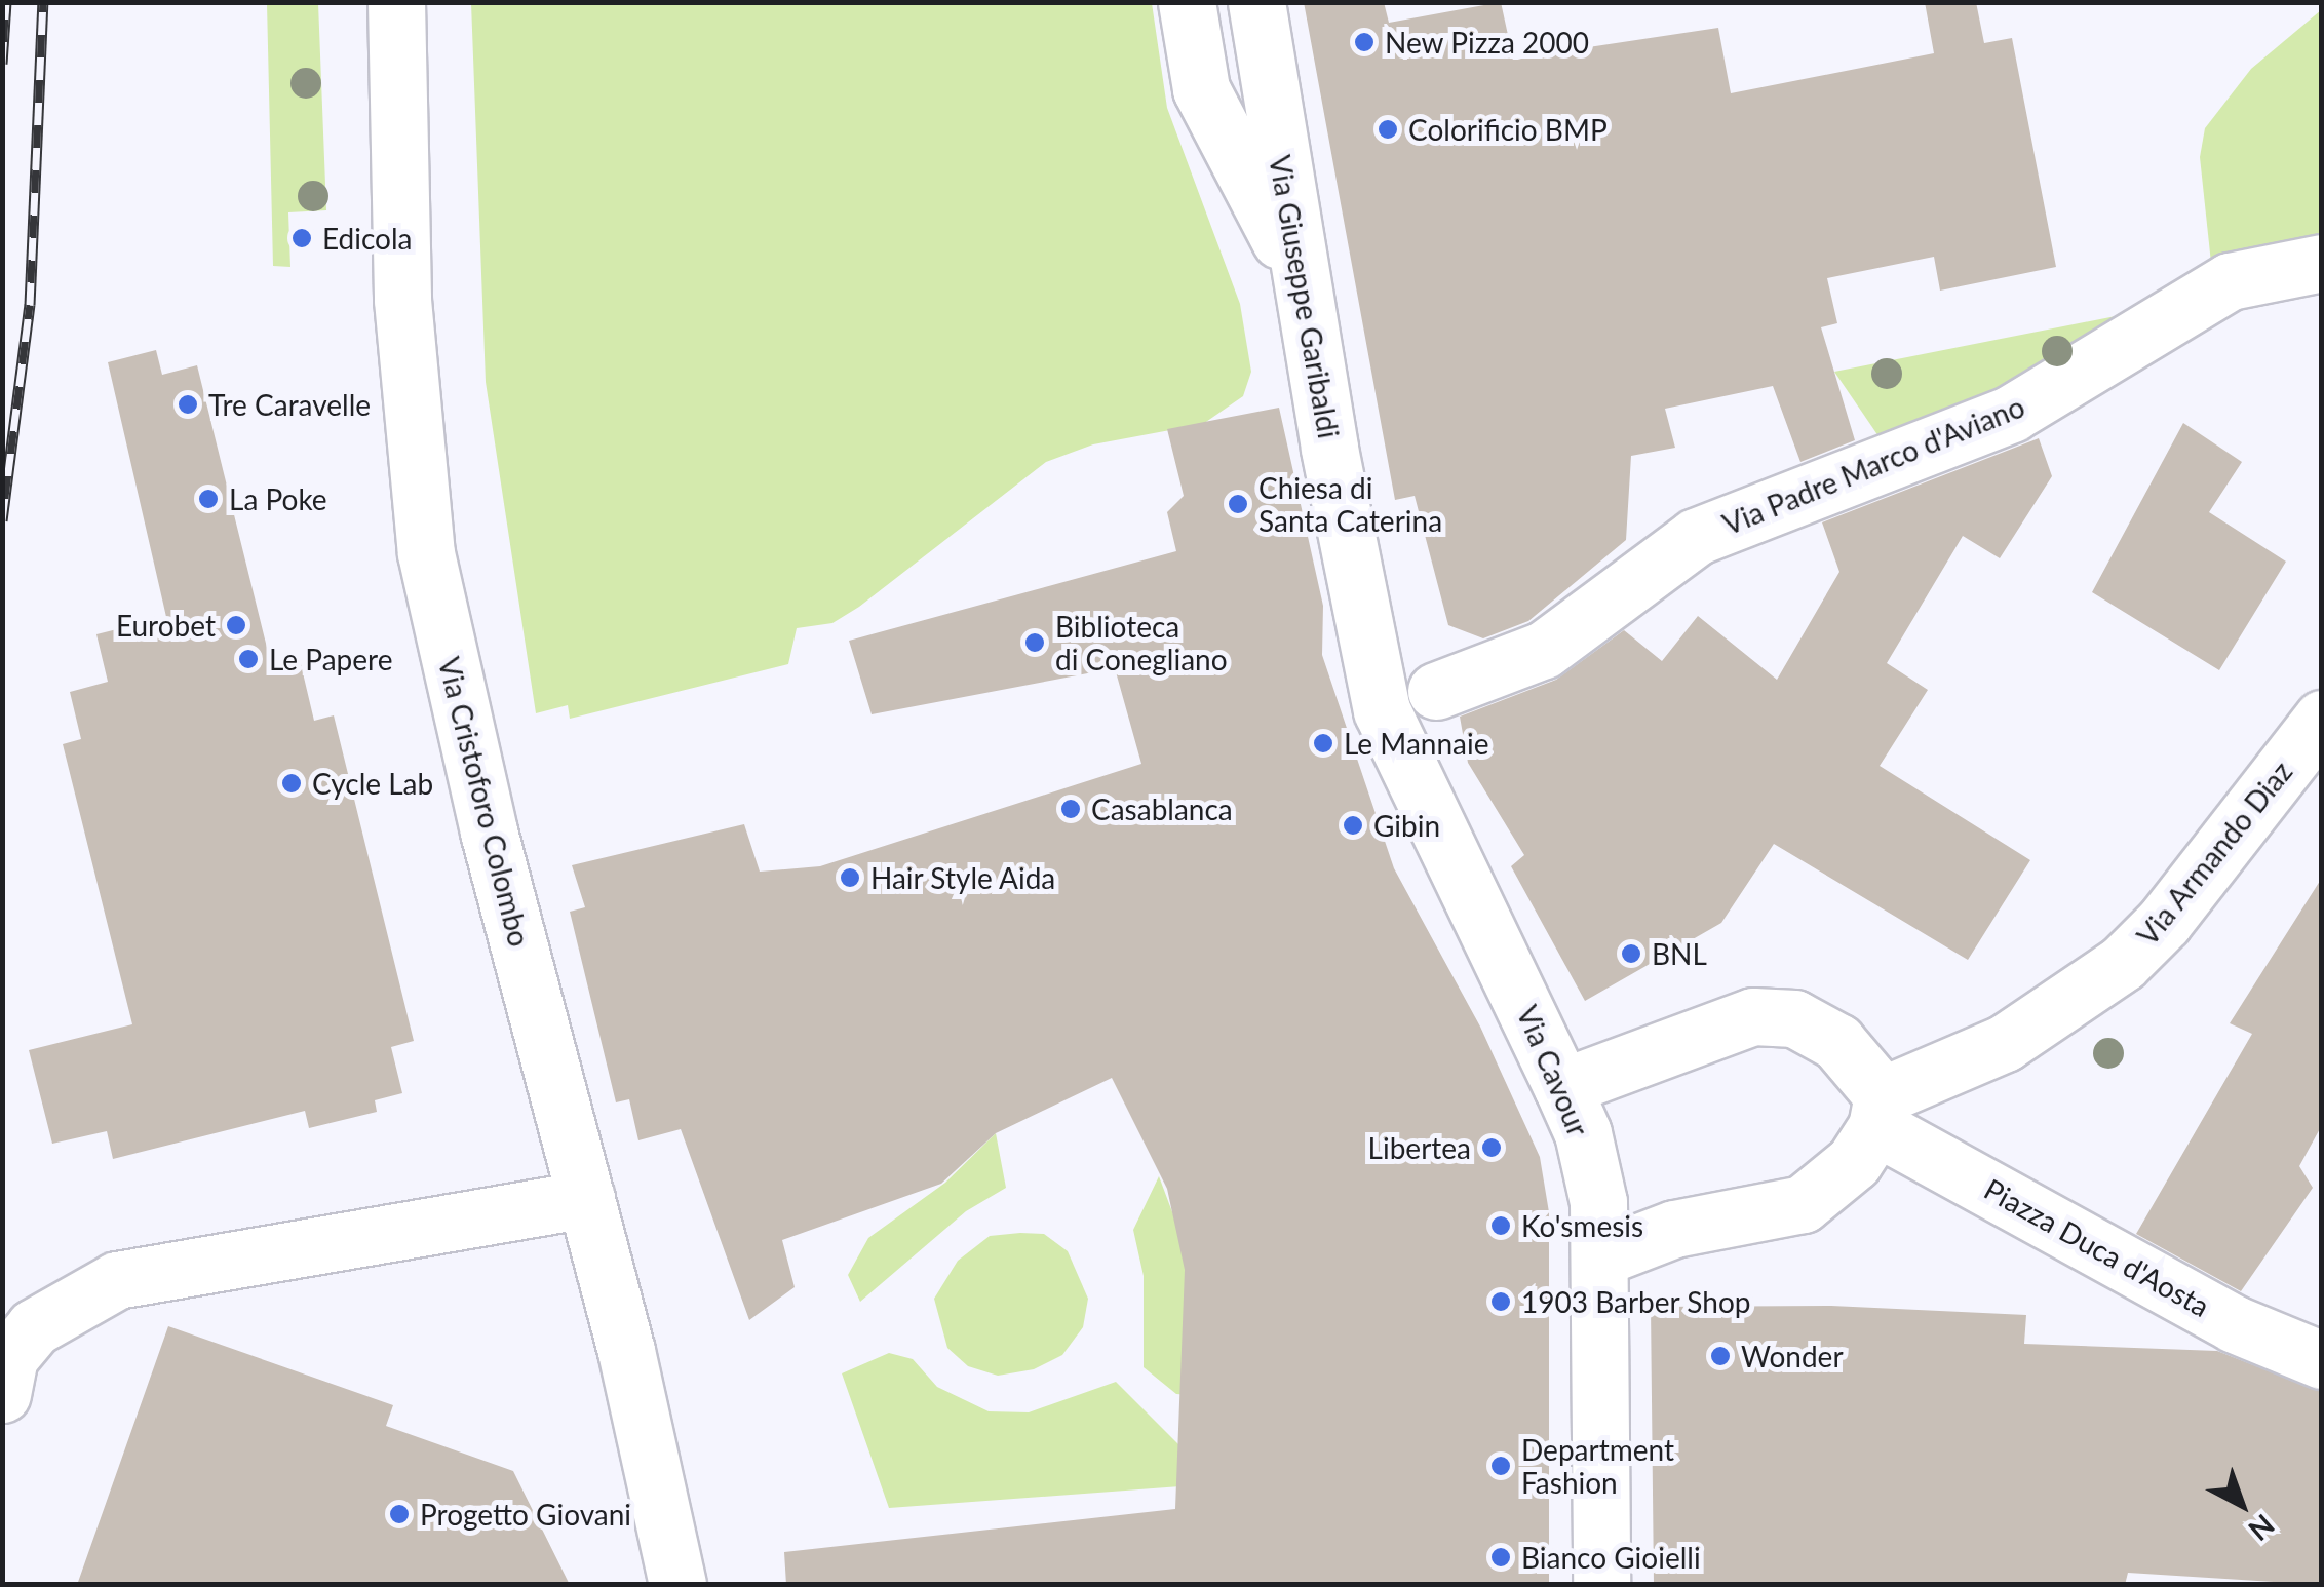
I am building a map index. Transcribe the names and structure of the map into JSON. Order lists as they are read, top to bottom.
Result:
{
  "streets": {
    "street": [
      "Via Giuseppe Garibaldi",
      "Via Padre Marco d'Aviano",
      "Via Cristoforo Colombo",
      "Via Armando Diaz",
      "Via Cavour",
      "Piazza Duca d'Aosta"
    ]
  },
  "crossings": [
    ["Via Giuseppe Garibaldi", "Via Cavour"],
    ["Via Armando Diaz", "Piazza Duca d'Aosta"],
    ["Via Cavour", "Piazza Duca d'Aosta"]
  ],
  "places": [
    "New Pizza 2000",
    "Colorificio BMP",
    "Edicola",
    "Tre Caravelle",
    "La Poke",
    "Chiesa di Santa Caterina",
    "Eurobet",
    "Biblioteca di Conegliano",
    "Le Papere",
    "Le Mannaie",
    "Cycle Lab",
    "Casablanca",
    "Gibin",
    "Hair Style Aida",
    "BNL",
    "Libertea",
    "Ko'smesis",
    "1903 Barber Shop",
    "Wonder",
    "Department Fashion",
    "Progetto Giovani",
    "Bianco Gioielli"
  ],
  "north": "bottom right"
}
